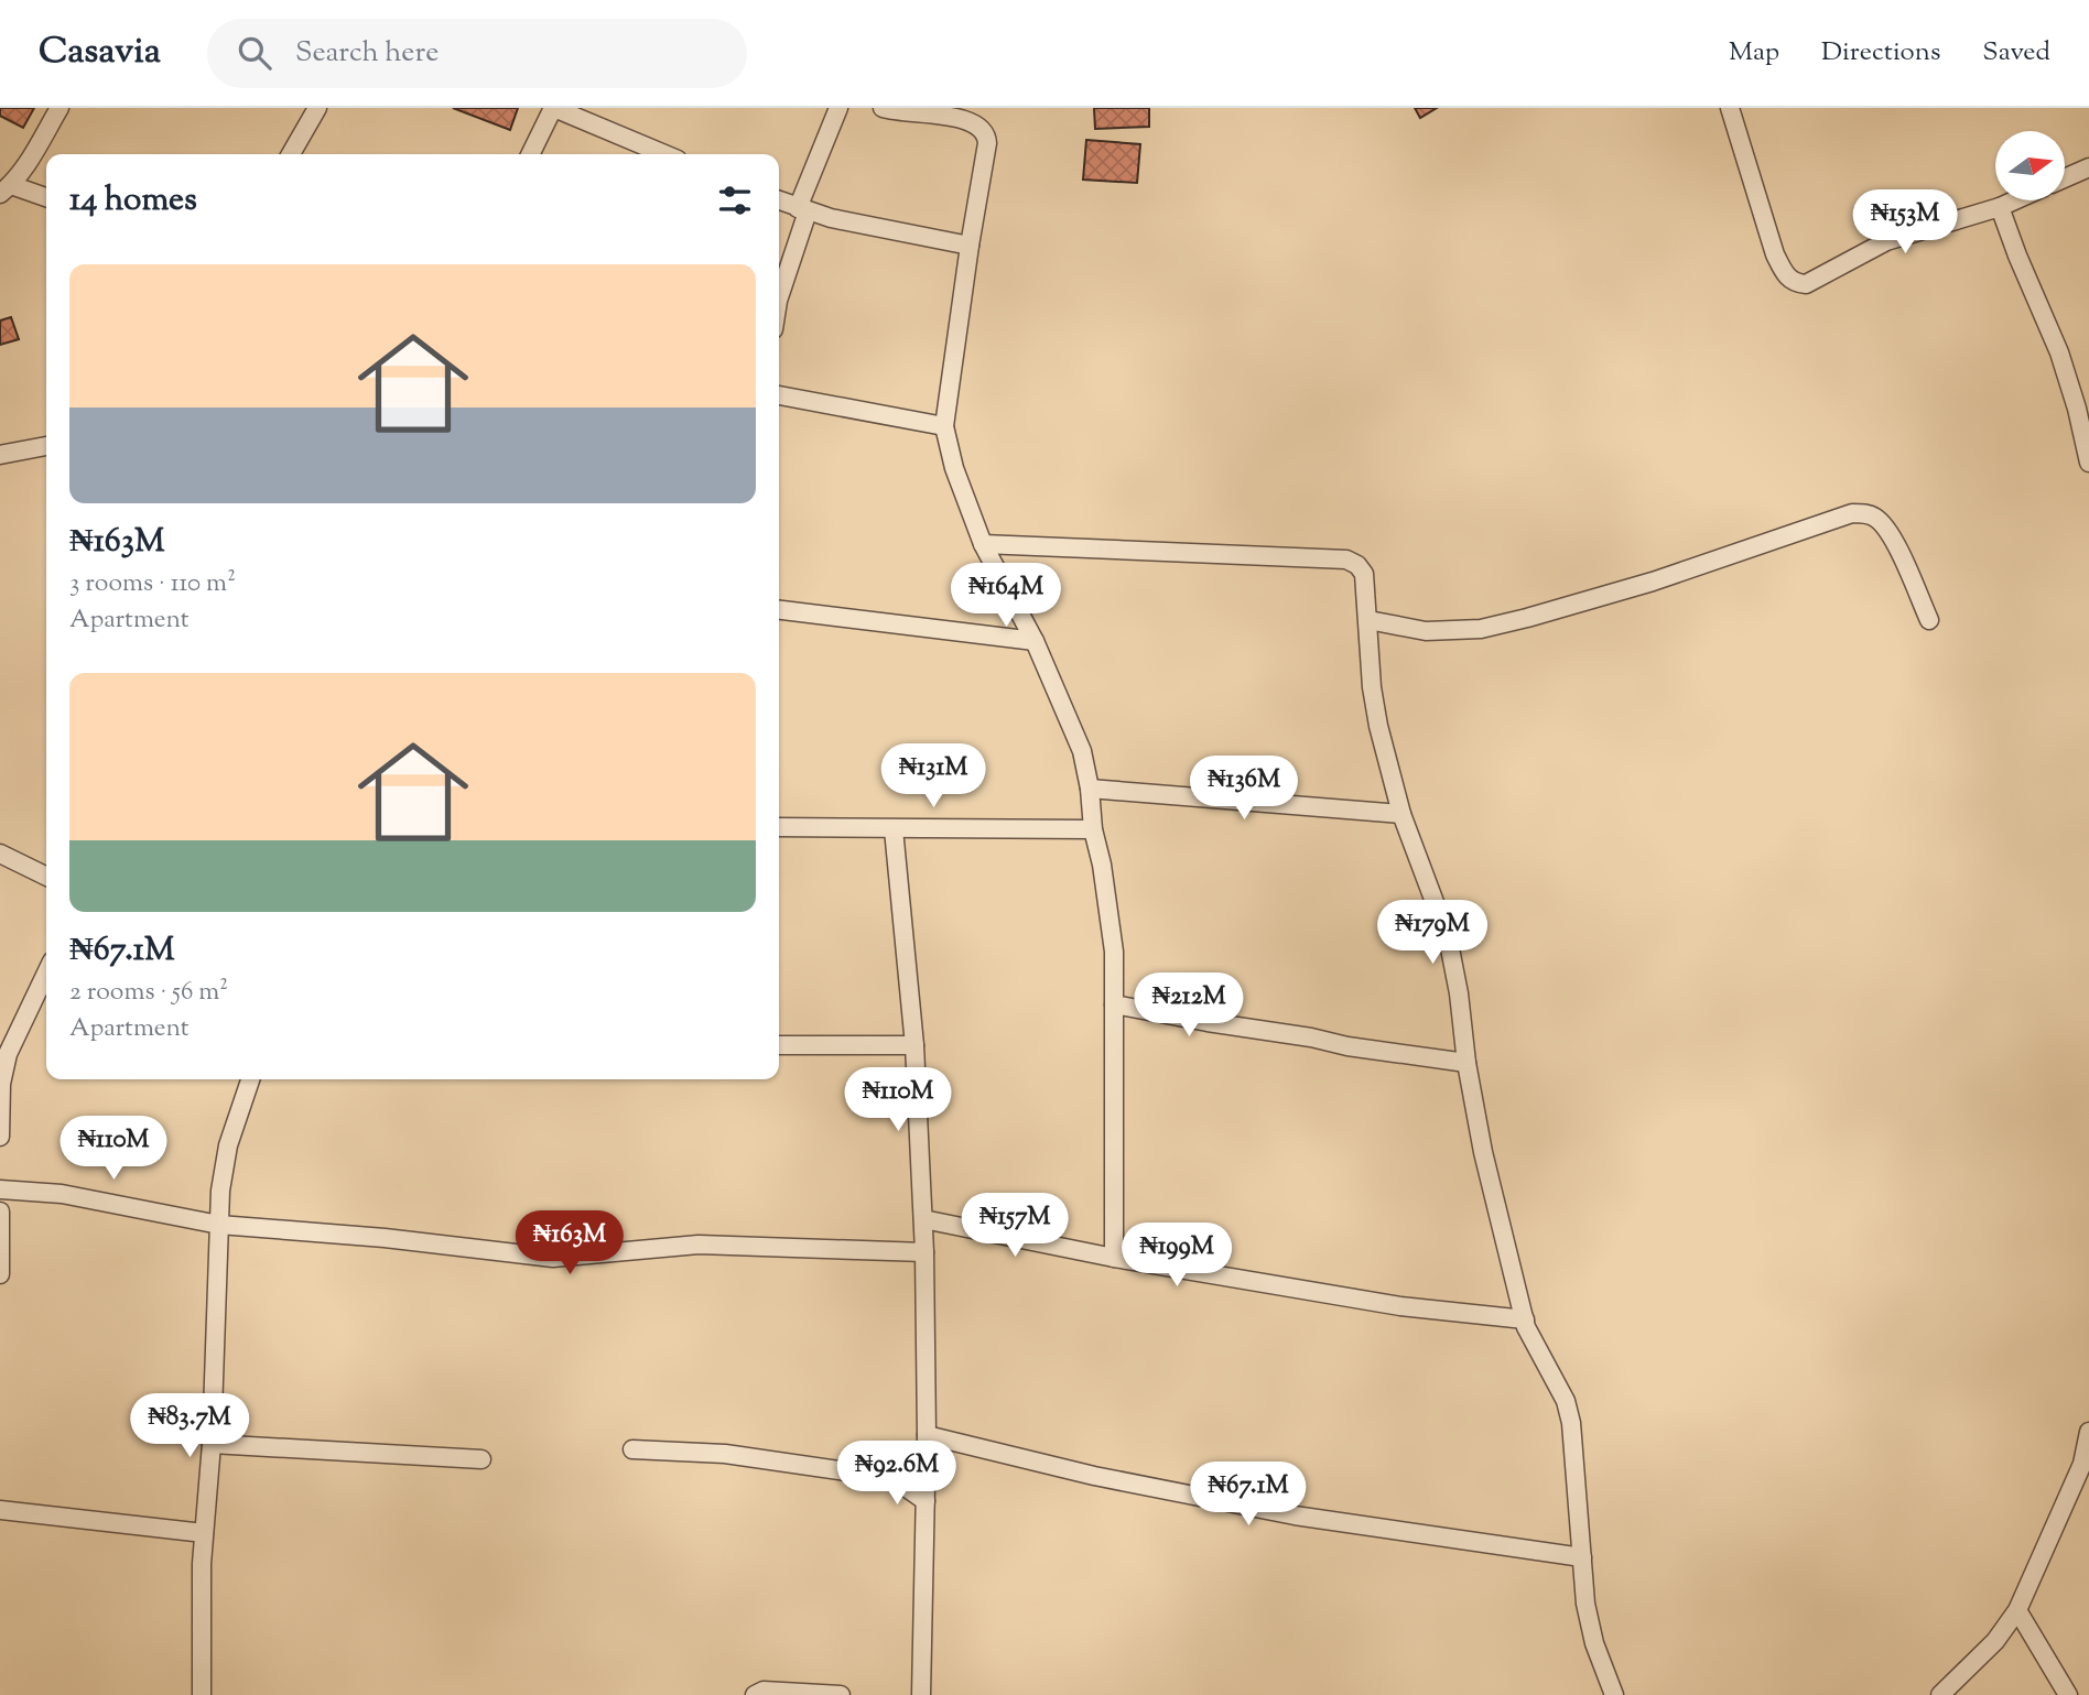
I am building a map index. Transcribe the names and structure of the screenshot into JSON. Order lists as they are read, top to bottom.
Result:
{
  "north": "right",
  "page": {
    "header": "Casavia",
    "search": "Search here",
    "nav": ["Map", "Directions", "Saved"],
    "heading": "14 homes",
    "price": [
      "₦153M",
      "₦164M",
      "₦131M",
      "₦136M",
      "₦179M",
      "₦212M",
      "₦110M",
      "₦110M",
      "₦157M",
      "₦163M",
      "₦199M",
      "₦83.7M",
      "₦92.6M",
      "₦67.1M"
    ],
    "list": [
      {
        "name": "₦163M",
        "note": "3 rooms · 110 m² · Apartment"
      },
      {
        "name": "₦67.1M",
        "note": "2 rooms · 56 m² · Apartment"
      }
    ]
  }
}
